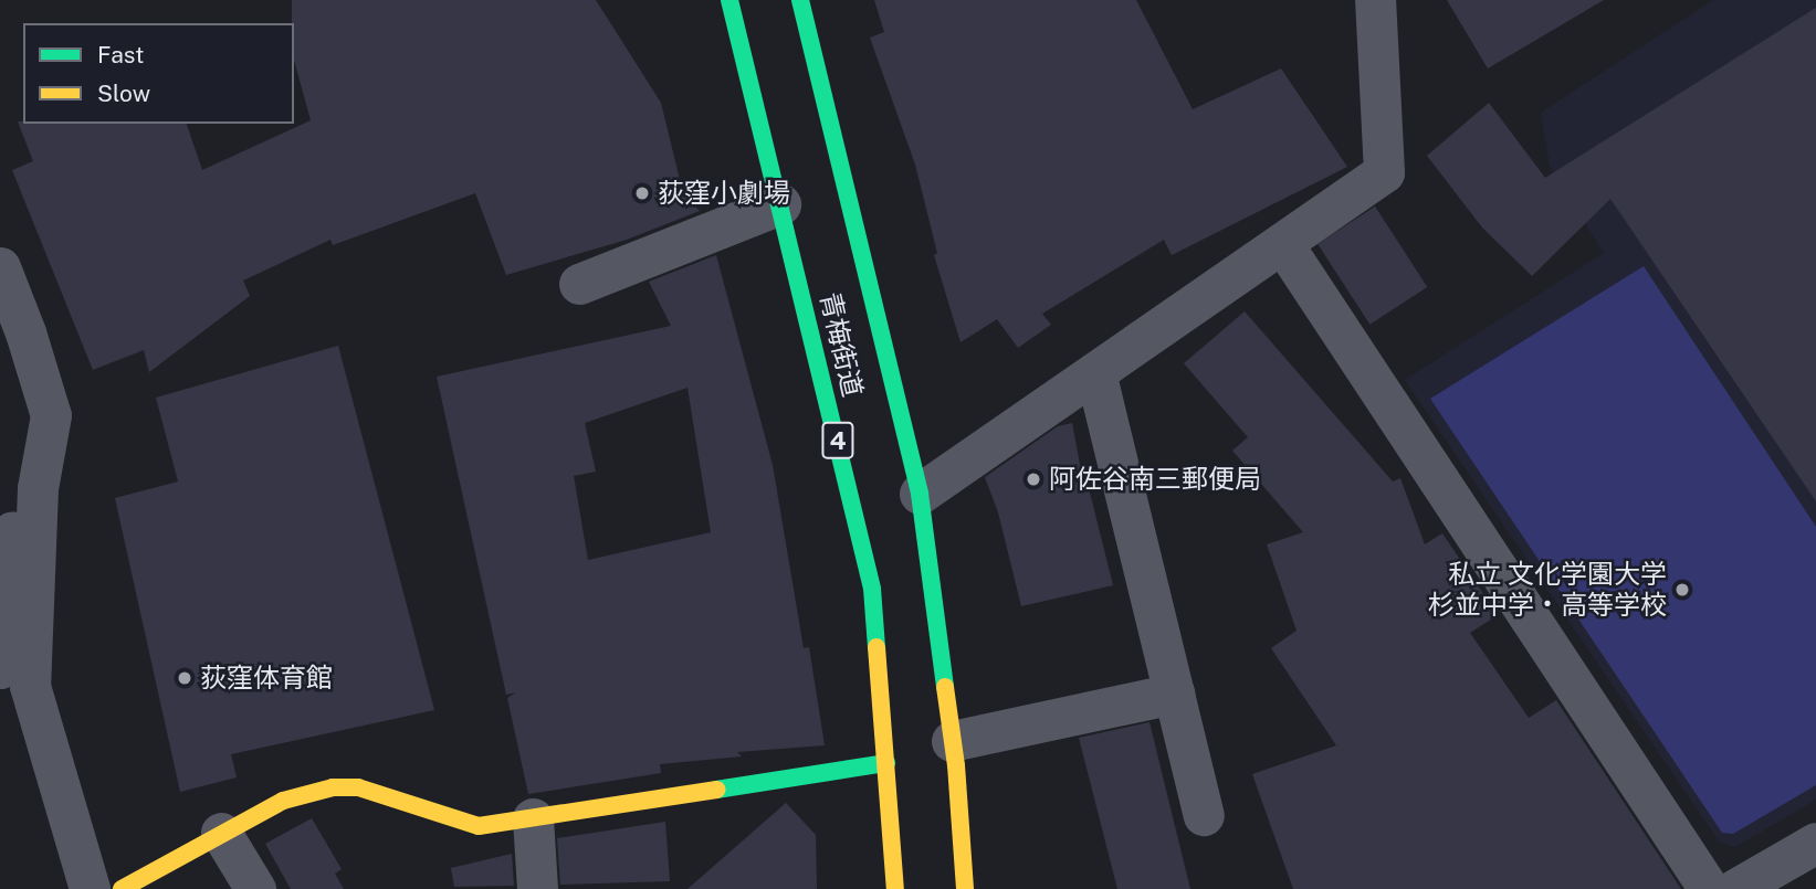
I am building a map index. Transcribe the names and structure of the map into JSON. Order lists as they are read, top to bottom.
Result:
{
  "streets": {
    "main road": ["青梅街道", "4"]
  },
  "places": [
    "荻窪小劇場",
    "阿佐谷南三郵便局",
    "私立 文化学園大学 杉並中学・高等学校",
    "荻窪体育館"
  ],
  "legend": ["Fast", "Slow"]
}
